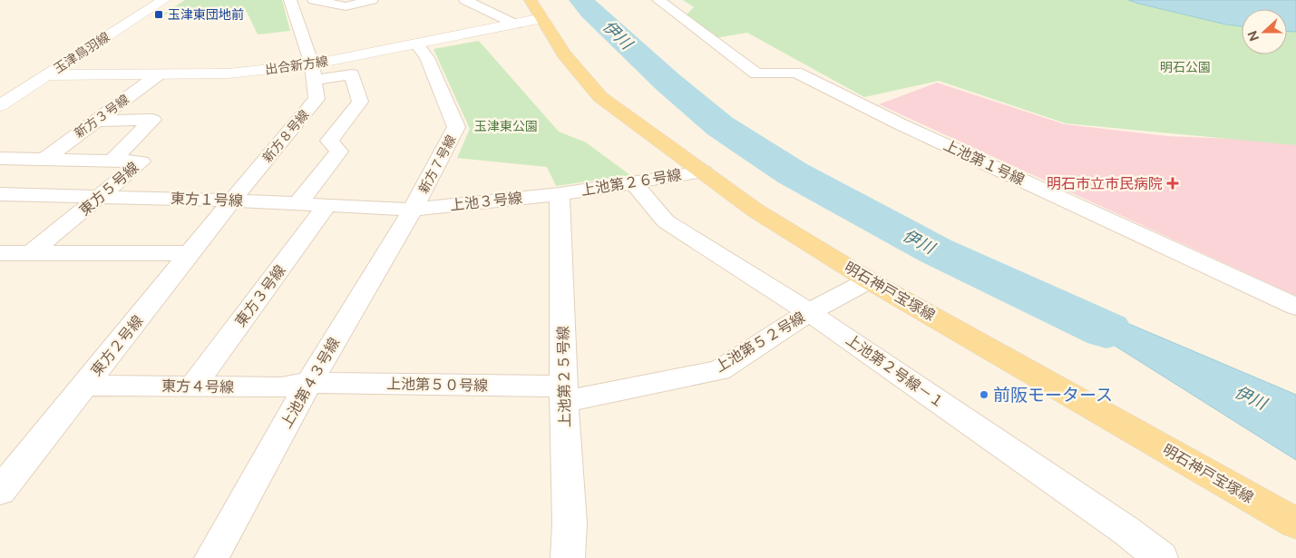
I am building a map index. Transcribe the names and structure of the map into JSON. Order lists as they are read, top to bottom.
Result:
{
  "streets": {
    "main road": ["明石神戸宝塚線"],
    "street": [
      "玉津鳥羽線",
      "出合新方線",
      "新方３号線",
      "新方８号線",
      "上池第１号線",
      "新方７号線",
      "上池第２６号線",
      "東方５号線",
      "東方１号線",
      "上池３号線",
      "東方３号線",
      "上池第５２号線",
      "東方２号線",
      "上池第２号線－１",
      "上池第２５号線",
      "上池第４３号線",
      "上池第５０号線",
      "東方４号線"
    ]
  },
  "crossings": [
    ["玉津鳥羽線", "出合新方線"],
    ["出合新方線", "新方３号線"],
    ["出合新方線", "新方８号線"],
    ["出合新方線", "新方７号線"],
    ["出合新方線", "明石神戸宝塚線"],
    ["新方３号線", "東方５号線"],
    ["新方８号線", "東方１号線"],
    ["新方８号線", "東方２号線"],
    ["新方７号線", "東方１号線"],
    ["新方７号線", "上池３号線"],
    ["新方７号線", "上池第４３号線"],
    ["上池第２６号線", "上池３号線"],
    ["上池第２６号線", "明石神戸宝塚線"],
    ["上池第２６号線", "上池第２号線－１"],
    ["上池第２６号線", "上池第２５号線"],
    ["東方５号線", "東方１号線"],
    ["東方１号線", "上池３号線"],
    ["東方１号線", "東方３号線"],
    ["東方１号線", "東方２号線"],
    ["東方１号線", "上池第４３号線"],
    ["上池３号線", "上池第２５号線"],
    ["上池３号線", "上池第４３号線"],
    ["明石神戸宝塚線", "上池第５２号線"],
    ["東方３号線", "東方４号線"],
    ["上池第５２号線", "上池第２号線－１"],
    ["上池第５２号線", "上池第２５号線"],
    ["上池第５２号線", "上池第５０号線"],
    ["東方２号線", "東方４号線"],
    ["上池第２５号線", "上池第５０号線"],
    ["上池第４３号線", "上池第５０号線"],
    ["上池第４３号線", "東方４号線"],
    ["上池第５０号線", "東方４号線"]
  ],
  "water": ["伊川"],
  "parks": ["明石公園", "玉津東公園"],
  "places": {
    "transit": ["玉津東団地前"],
    "health": ["明石市立市民病院"],
    "other": ["前阪モータース"]
  },
  "north": "left"
}
